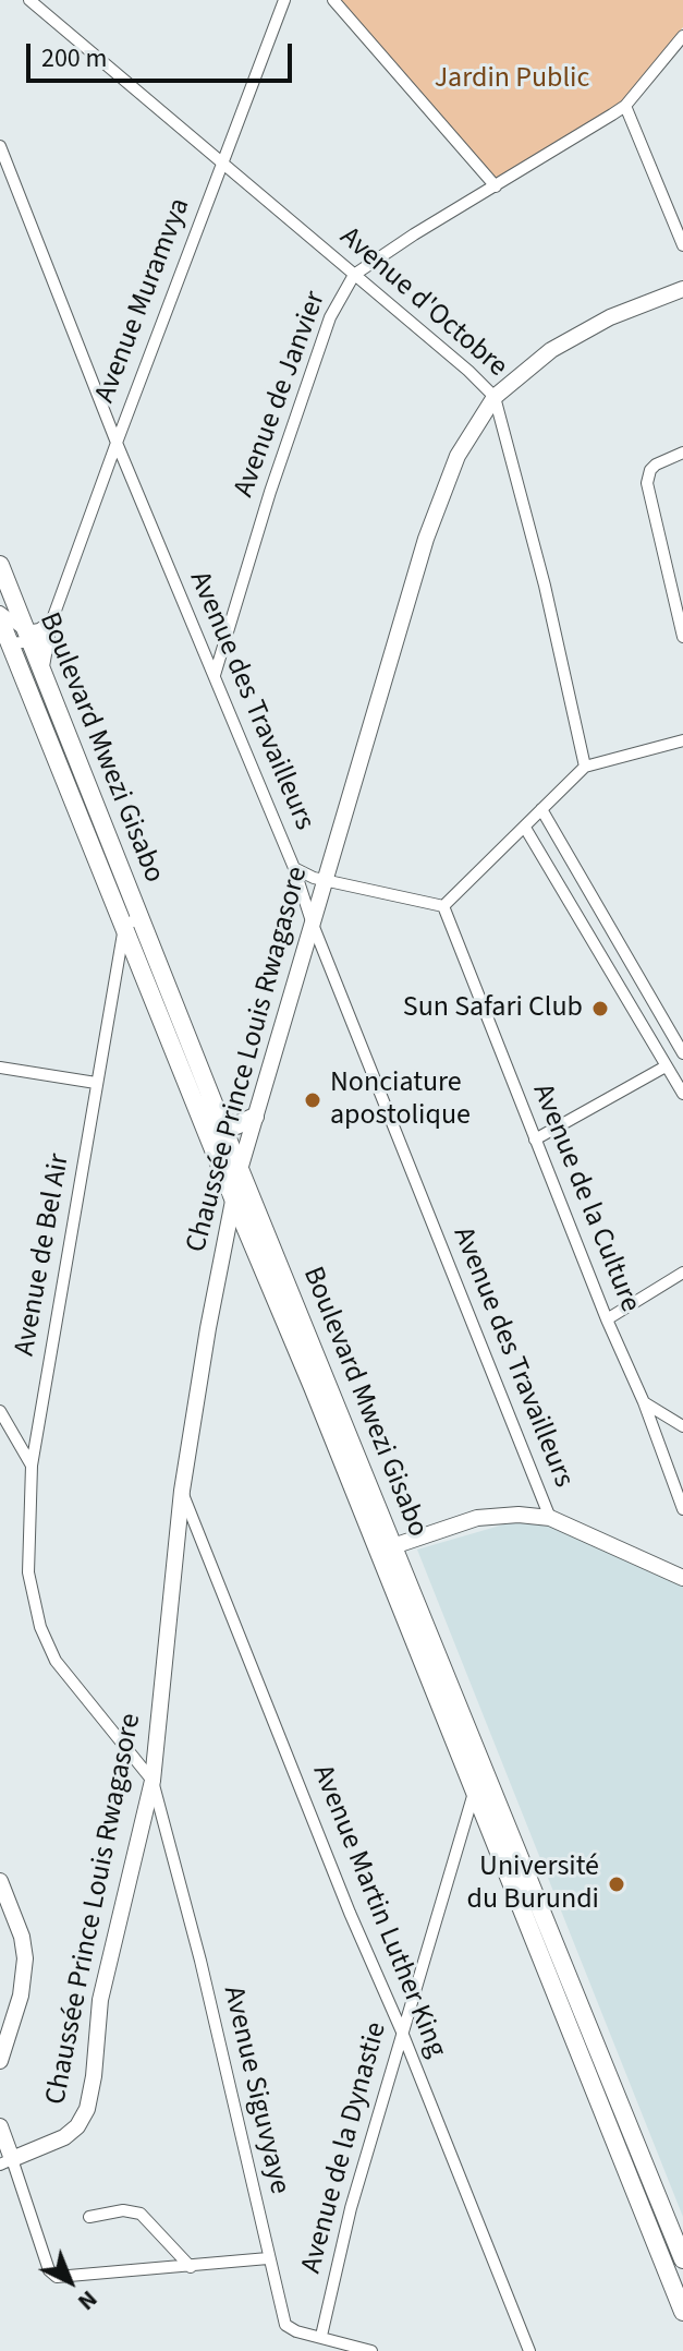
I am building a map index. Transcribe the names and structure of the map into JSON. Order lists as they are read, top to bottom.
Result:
{
  "streets": {
    "main road": ["Boulevard Mwezi Gisabo"],
    "street": [
      "Avenue Muramvya",
      "Avenue d'Octobre",
      "Avenue de Janvier",
      "Avenue des Travailleurs",
      "Chaussée Prince Louis Rwagasore",
      "Avenue de la Culture",
      "Avenue de Bel Air",
      "Avenue Martin Luther King",
      "Avenue Siguvyaye",
      "Avenue de la Dynastie"
    ]
  },
  "crossings": [
    ["Avenue Muramvya", "Avenue d'Octobre"],
    ["Avenue Muramvya", "Avenue des Travailleurs"],
    ["Avenue Muramvya", "Boulevard Mwezi Gisabo"],
    ["Avenue d'Octobre", "Avenue de Janvier"],
    ["Avenue d'Octobre", "Chaussée Prince Louis Rwagasore"],
    ["Avenue de Janvier", "Avenue des Travailleurs"],
    ["Avenue des Travailleurs", "Chaussée Prince Louis Rwagasore"],
    ["Boulevard Mwezi Gisabo", "Chaussée Prince Louis Rwagasore"],
    ["Boulevard Mwezi Gisabo", "Avenue de Bel Air"],
    ["Boulevard Mwezi Gisabo", "Avenue de la Dynastie"],
    ["Chaussée Prince Louis Rwagasore", "Avenue de Bel Air"],
    ["Chaussée Prince Louis Rwagasore", "Avenue Martin Luther King"],
    ["Chaussée Prince Louis Rwagasore", "Avenue Siguvyaye"],
    ["Avenue de Bel Air", "Avenue Siguvyaye"],
    ["Avenue Martin Luther King", "Avenue de la Dynastie"],
    ["Avenue Siguvyaye", "Avenue de la Dynastie"]
  ],
  "parks": ["Jardin Public"],
  "places": ["Sun Safari Club", "Nonciature apostolique", "Université du Burundi"],
  "scale_bar": "200 m",
  "north": "bottom right"
}
